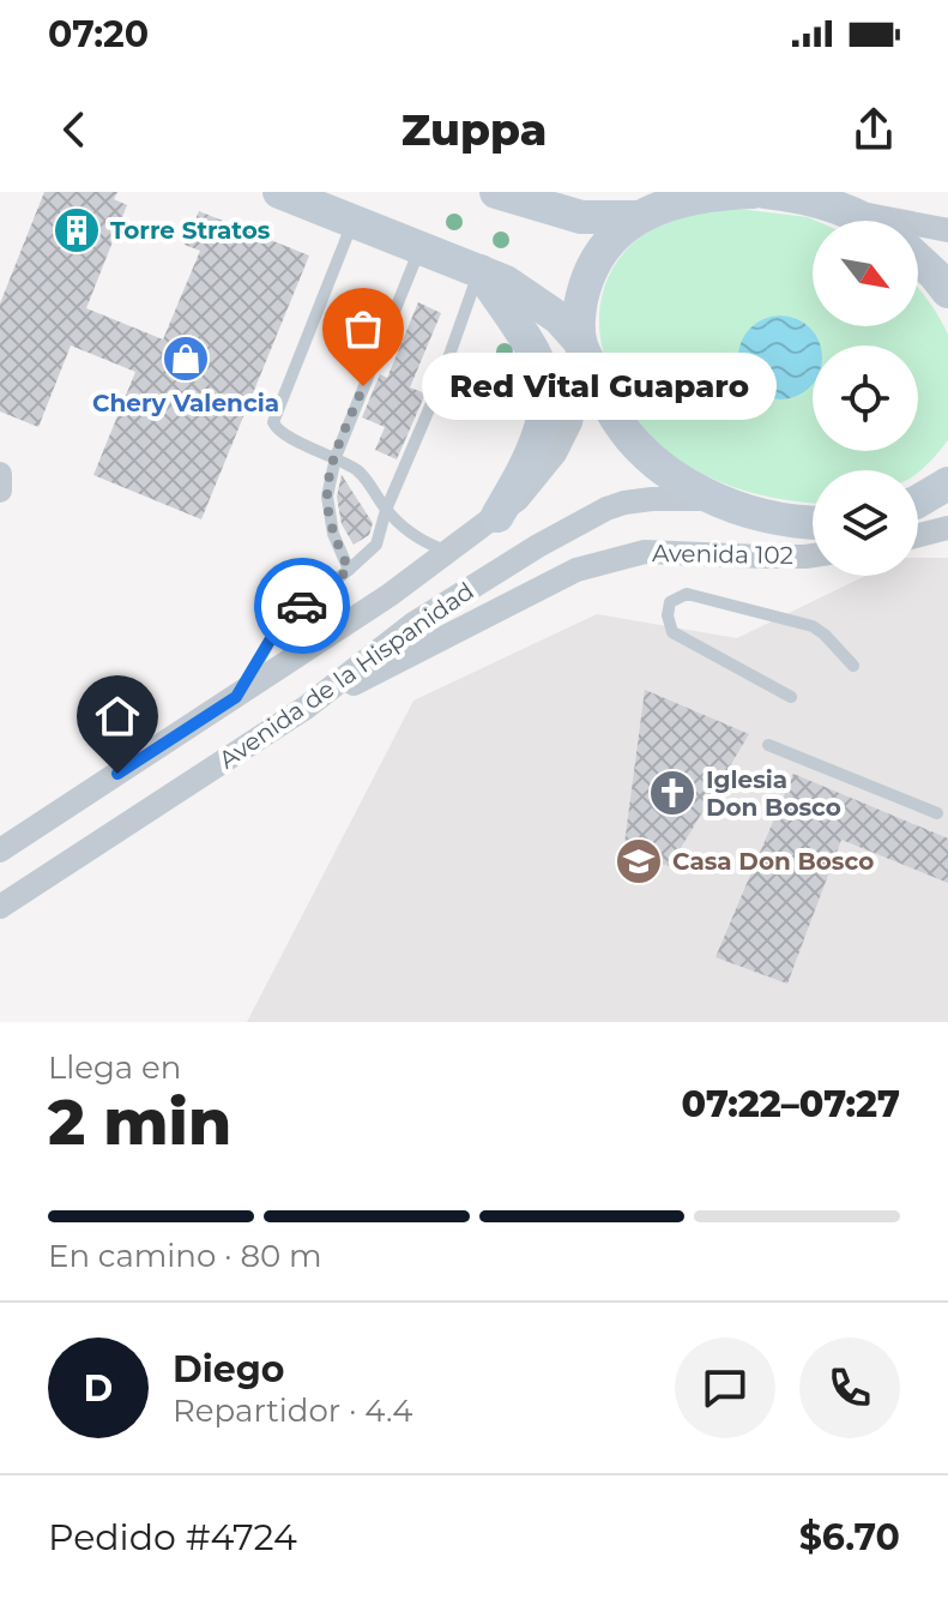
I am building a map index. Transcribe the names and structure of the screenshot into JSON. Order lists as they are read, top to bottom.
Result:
{
  "streets": {
    "street": ["Avenida 102", "Avenida de la Hispanidad"]
  },
  "crossings": [
    ["Avenida 102", "Avenida de la Hispanidad"]
  ],
  "places": {
    "building": ["Torre Stratos"],
    "shop": ["Chery Valencia"],
    "other": ["Red Vital Guaparo"],
    "church": ["Iglesia Don Bosco"],
    "school or university": ["Casa Don Bosco"]
  },
  "north": "bottom right",
  "page": {
    "status": "07:20",
    "header": "Zuppa",
    "bubble": "Red Vital Guaparo",
    "heading": ["2 min", "Llega en", "07:22–07:27"],
    "panel": [
      "Diego",
      "Repartidor · 4.4",
      "Pedido #4724",
      "$6.70"
    ],
    "bar": "En camino · 80 m",
    "round": "D"
  }
}
